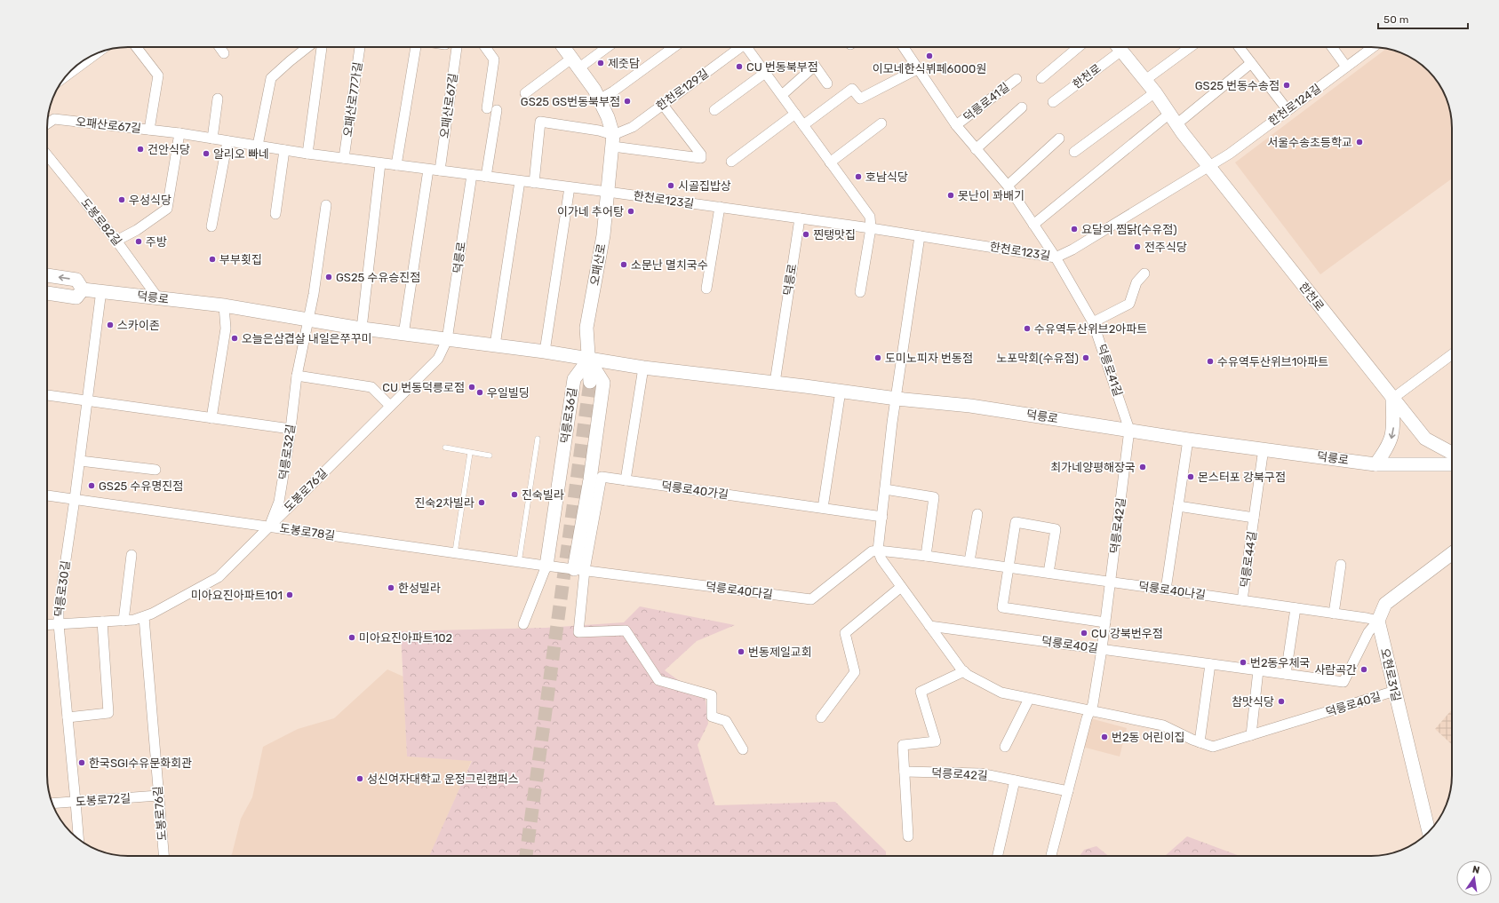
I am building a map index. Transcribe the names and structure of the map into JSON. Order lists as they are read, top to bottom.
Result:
{
  "streets": {
    "main road": [
      "한천로",
      "덕릉로",
      "오패산로",
      "덕릉로36길",
      "오현로31길"
    ],
    "street": [
      "한천로129길",
      "오패산로77가길",
      "덕릉로41길",
      "한천로124길",
      "오패산로67길",
      "한천로123길",
      "도봉로82길",
      "덕릉로32길",
      "도봉로76길",
      "덕릉로40가길",
      "덕릉로42길",
      "도봉로78길",
      "덕릉로44길",
      "덕릉로30길",
      "덕릉로40다길",
      "덕릉로40나길",
      "덕릉로40길",
      "도봉로72길"
    ]
  },
  "crossings": [
    ["한천로", "한천로124길"],
    ["한천로", "한천로123길"],
    ["한천로129길", "오패산로"],
    ["오패산로77가길", "오패산로67길"],
    ["덕릉로41길", "한천로123길"],
    ["덕릉로41길", "덕릉로"],
    ["덕릉로41길", "덕릉로42길"],
    ["한천로124길", "한천로123길"],
    ["오패산로67길", "한천로123길"],
    ["오패산로67길", "덕릉로"],
    ["오패산로67길", "오패산로"],
    ["한천로123길", "덕릉로"],
    ["한천로123길", "오패산로"],
    ["도봉로82길", "덕릉로"],
    ["덕릉로", "오패산로"],
    ["덕릉로", "덕릉로36길"],
    ["덕릉로", "덕릉로32길"],
    ["덕릉로", "도봉로76길"],
    ["덕릉로", "덕릉로42길"],
    ["덕릉로", "덕릉로44길"],
    ["덕릉로", "덕릉로30길"],
    ["오패산로", "덕릉로36길"],
    ["덕릉로36길", "도봉로78길"],
    ["덕릉로32길", "도봉로76길"],
    ["덕릉로32길", "도봉로78길"],
    ["도봉로76길", "도봉로78길"],
    ["도봉로76길", "덕릉로30길"],
    ["도봉로76길", "도봉로72길"],
    ["덕릉로40가길", "도봉로78길"],
    ["덕릉로40가길", "덕릉로40다길"],
    ["덕릉로42길", "덕릉로40나길"],
    ["덕릉로42길", "덕릉로40길"],
    ["도봉로78길", "덕릉로30길"],
    ["도봉로78길", "덕릉로40다길"],
    ["덕릉로44길", "덕릉로40나길"],
    ["덕릉로30길", "도봉로72길"],
    ["덕릉로40다길", "덕릉로40나길"],
    ["덕릉로40다길", "덕릉로40길"],
    ["덕릉로40나길", "덕릉로40길"],
    ["덕릉로40나길", "오현로31길"],
    ["덕릉로40길", "오현로31길"]
  ],
  "places": [
    "이모네한식뷔페6000원",
    "제줏담",
    "CU 번동북부점",
    "GS25 번동수송점",
    "GS25 GS번동북부점",
    "서울수송초등학교",
    "건안식당",
    "알리오 빠네",
    "호남식당",
    "시골집밥상",
    "못난이 꽈배기",
    "우성식당",
    "이가네 추어탕",
    "요달의 찜닭(수유점)",
    "찐탱맛집",
    "주방",
    "전주식당",
    "부부횟집",
    "소문난 멸치국수",
    "GS25 수유승진점",
    "스카이존",
    "수유역두산위브2아파트",
    "오늘은삼겹살 내일은쭈꾸미",
    "도미노피자 번동점",
    "노포막회(수유점)",
    "수유역두산위브1아파트",
    "CU 번동덕릉로점",
    "우일빌딩",
    "최가네양평해장국",
    "몬스터포 강북구점",
    "GS25 수유명진점",
    "진숙빌라",
    "진숙2차빌라",
    "한성빌라",
    "미아요진아파트101",
    "CU 강북번우점",
    "미아요진아파트102",
    "번동제일교회",
    "번2동우체국",
    "사람곡간",
    "참맛식당",
    "번2동 어린이집",
    "한국SGI수유문화회관",
    "성신여자대학교 운정그린캠퍼스"
  ],
  "scale_bar": "50 m",
  "north": "top"
}
